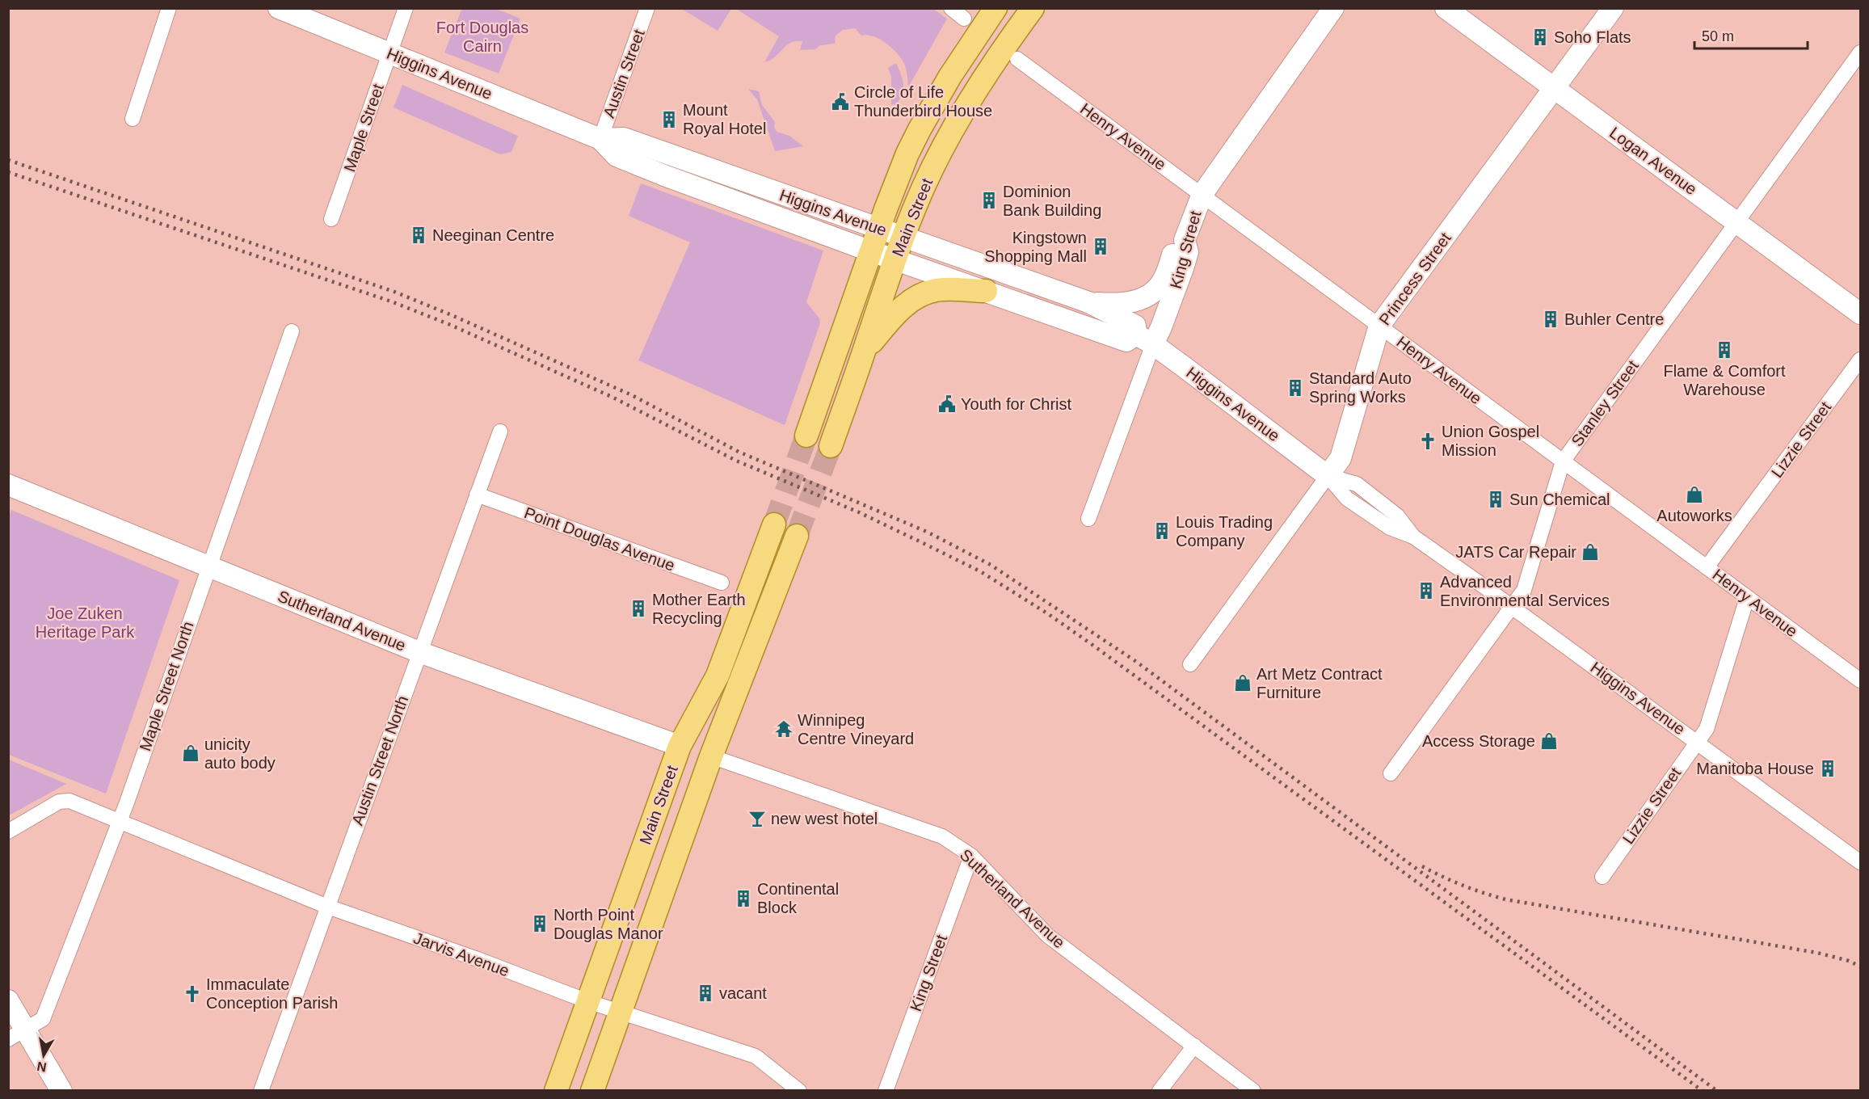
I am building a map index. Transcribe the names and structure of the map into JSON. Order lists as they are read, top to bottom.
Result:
{
  "streets": {
    "main road": [
      "Higgins Avenue",
      "Logan Avenue",
      "Main Street",
      "King Street",
      "Princess Street",
      "Sutherland Avenue"
    ],
    "street": [
      "Austin Street",
      "Maple Street",
      "Henry Avenue",
      "Stanley Street",
      "Lizzie Street",
      "Point Douglas Avenue",
      "Maple Street North",
      "Austin Street North",
      "Jarvis Avenue"
    ]
  },
  "crossings": [
    ["Higgins Avenue", "Austin Street"],
    ["Higgins Avenue", "Maple Street"],
    ["Higgins Avenue", "Main Street"],
    ["Higgins Avenue", "King Street"],
    ["Higgins Avenue", "Princess Street"],
    ["Higgins Avenue", "Stanley Street"],
    ["Higgins Avenue", "Lizzie Street"],
    ["Henry Avenue", "King Street"],
    ["Henry Avenue", "Princess Street"],
    ["Henry Avenue", "Stanley Street"],
    ["Henry Avenue", "Lizzie Street"],
    ["Logan Avenue", "Princess Street"],
    ["Logan Avenue", "Stanley Street"],
    ["Main Street", "Sutherland Avenue"],
    ["Main Street", "Jarvis Avenue"],
    ["King Street", "Sutherland Avenue"],
    ["Point Douglas Avenue", "Austin Street North"],
    ["Sutherland Avenue", "Maple Street North"],
    ["Sutherland Avenue", "Austin Street North"],
    ["Maple Street North", "Jarvis Avenue"],
    ["Austin Street North", "Jarvis Avenue"]
  ],
  "parks": ["Fort Douglas Cairn", "Joe Zuken Heritage Park"],
  "places": {
    "building": [
      "Soho Flats",
      "Mount Royal Hotel",
      "Dominion Bank Building",
      "Neeginan Centre",
      "Kingstown Shopping Mall",
      "Buhler Centre",
      "Flame & Comfort Warehouse",
      "Standard Auto Spring Works",
      "Sun Chemical",
      "Louis Trading Company",
      "Advanced Environmental Services",
      "Mother Earth Recycling",
      "Manitoba House",
      "Continental Block",
      "North Point Douglas Manor",
      "vacant"
    ],
    "public building": ["Circle of Life Thunderbird House", "Youth for Christ"],
    "church": ["Union Gospel Mission", "Immaculate Conception Parish"],
    "shop": [
      "Autoworks",
      "JATS Car Repair",
      "Art Metz Contract Furniture",
      "Access Storage",
      "unicity auto body"
    ],
    "temple": ["Winnipeg Centre Vineyard"],
    "bar": ["new west hotel"]
  },
  "scale_bar": "50 m",
  "north": "bottom"
}
